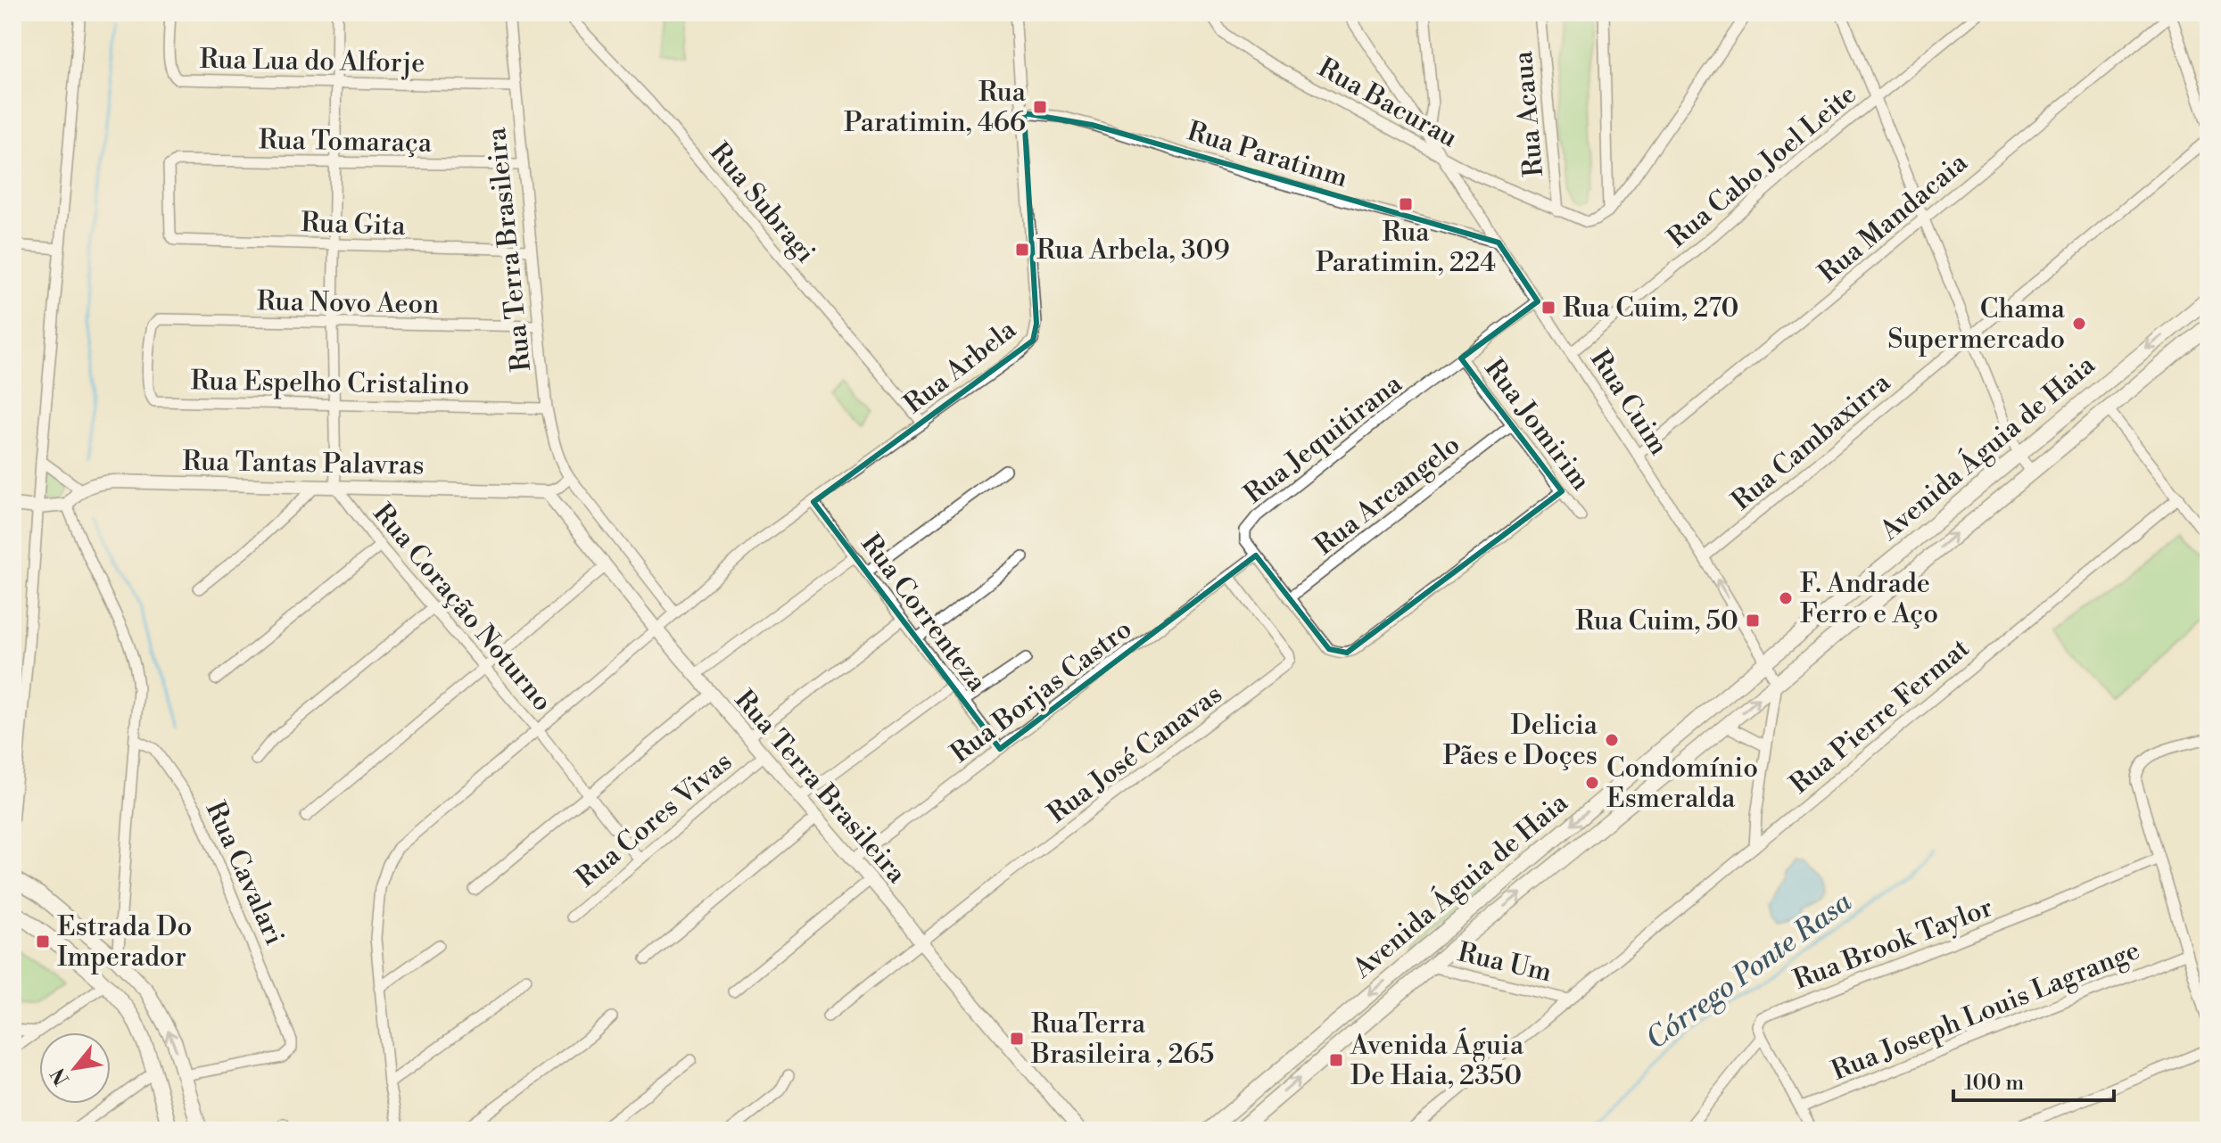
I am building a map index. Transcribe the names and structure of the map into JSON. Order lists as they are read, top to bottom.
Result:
{
  "streets": {
    "main road": ["Avenida Águia de Haia"],
    "street": [
      "Rua Lua do Alforje",
      "Rua Bacurau",
      "Rua Acaua",
      "Rua Tomaraça",
      "Rua Paratinm",
      "Rua Cabo Joel Leite",
      "Rua Subragi",
      "Rua Mandacaia",
      "Rua Gita",
      "Rua Terra Brasileira",
      "Rua Novo Aeon",
      "Rua Arbela",
      "Rua Espelho Cristalino",
      "Rua Cuim",
      "Rua Jomirim",
      "Rua Jequitirana",
      "Rua Cambaxirra",
      "Rua Tantas Palavras",
      "Rua Arcangelo",
      "Rua Coração Noturno",
      "Rua Correnteza",
      "Rua Borjas Castro",
      "Rua Pierre Fermat",
      "Rua José Canavas",
      "Rua Cores Vivas",
      "Rua Cavalari",
      "Rua Brook Taylor",
      "Rua Um",
      "Rua Joseph Louis Lagrange"
    ]
  },
  "crossings": [
    ["Rua Lua do Alforje", "Rua Terra Brasileira"],
    ["Rua Bacurau", "Rua Acaua"],
    ["Rua Bacurau", "Rua Cuim"],
    ["Rua Tomaraça", "Rua Gita"],
    ["Rua Tomaraça", "Rua Terra Brasileira"],
    ["Rua Paratinm", "Rua Arbela"],
    ["Rua Paratinm", "Rua Cuim"],
    ["Rua Cabo Joel Leite", "Rua Cuim"],
    ["Rua Subragi", "Rua Arbela"],
    ["Rua Mandacaia", "Rua Cuim"],
    ["Rua Gita", "Rua Terra Brasileira"],
    ["Rua Terra Brasileira", "Rua Novo Aeon"],
    ["Rua Terra Brasileira", "Rua Arbela"],
    ["Rua Terra Brasileira", "Rua Espelho Cristalino"],
    ["Rua Terra Brasileira", "Rua Tantas Palavras"],
    ["Rua Terra Brasileira", "Rua Borjas Castro"],
    ["Rua Terra Brasileira", "Rua José Canavas"],
    ["Rua Terra Brasileira", "Rua Cores Vivas"],
    ["Rua Novo Aeon", "Rua Espelho Cristalino"],
    ["Rua Arbela", "Rua Coração Noturno"],
    ["Rua Arbela", "Rua Correnteza"],
    ["Rua Cuim", "Rua Jequitirana"],
    ["Rua Cuim", "Rua Cambaxirra"],
    ["Rua Cuim", "Avenida Águia de Haia"],
    ["Rua Jomirim", "Rua Jequitirana"],
    ["Rua Jomirim", "Rua Arcangelo"],
    ["Rua Jequitirana", "Rua Arcangelo"],
    ["Rua Jequitirana", "Rua Borjas Castro"],
    ["Avenida Águia de Haia", "Rua Um"],
    ["Rua Tantas Palavras", "Rua Coração Noturno"],
    ["Rua Coração Noturno", "Rua Cores Vivas"],
    ["Rua Correnteza", "Rua Borjas Castro"],
    ["Rua Borjas Castro", "Rua José Canavas"],
    ["Rua Pierre Fermat", "Rua Um"]
  ],
  "water": ["Córrego Ponte Rasa"],
  "places": {
    "transit": [
      "Rua Paratimin, 466",
      "Rua Paratimin, 224",
      "Rua Arbela, 309",
      "Rua Cuim, 270",
      "Rua Cuim, 50",
      "Estrada Do Imperador",
      "RuaTerra Brasileira , 265",
      "Avenida Águia De Haia, 2350"
    ],
    "other": [
      "Chama Supermercado",
      "F. Andrade Ferro e Aço",
      "Delicia Pães e Doçes",
      "Condomínio Esmeralda"
    ]
  },
  "scale_bar": "100 m",
  "north": "bottom left"
}
